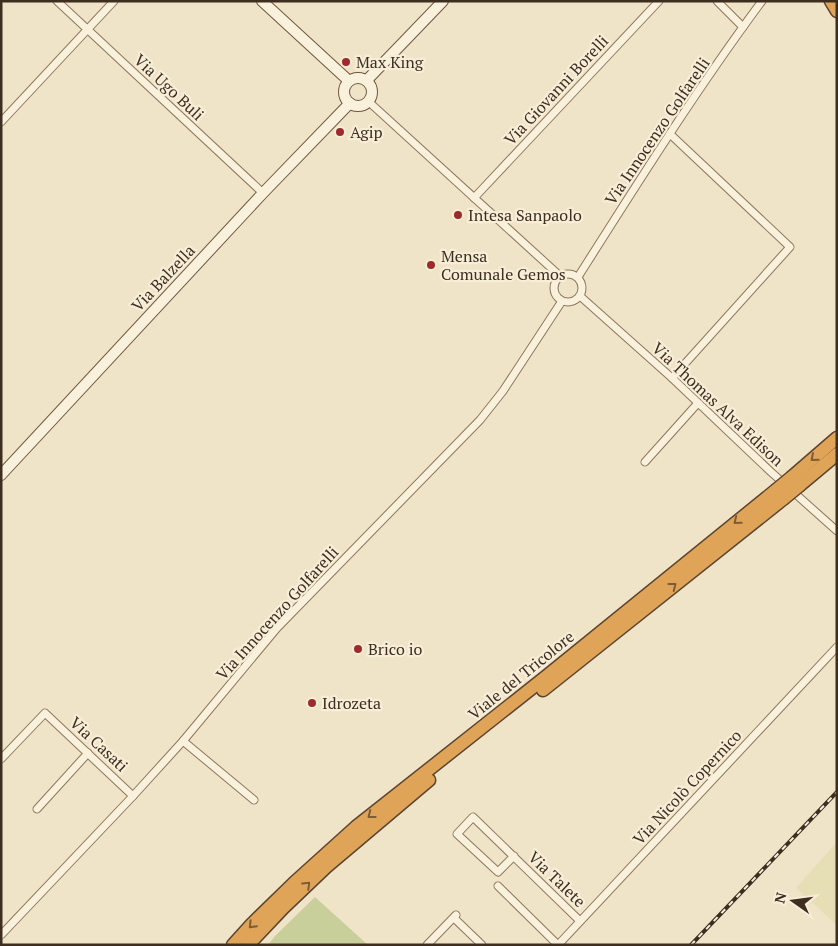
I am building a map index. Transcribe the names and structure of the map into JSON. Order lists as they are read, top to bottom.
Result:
{
  "streets": {
    "highway": ["Viale del Tricolore"],
    "street": [
      "Via Ugo Buli",
      "Via Giovanni Borelli",
      "Via Innocenzo Golfarelli",
      "Via Balzella",
      "Via Thomas Alva Edison",
      "Via Casati",
      "Via Nicolò Copernico",
      "Via Talete"
    ]
  },
  "crossings": [
    ["Via Ugo Buli", "Via Balzella"],
    ["Via Innocenzo Golfarelli", "Via Thomas Alva Edison"],
    ["Via Innocenzo Golfarelli", "Via Casati"],
    ["Via Nicolò Copernico", "Via Talete"]
  ],
  "places": [
    "Max King",
    "Agip",
    "Intesa Sanpaolo",
    "Mensa Comunale Gemos",
    "Brico io",
    "Idrozeta"
  ],
  "north": "left"
}
